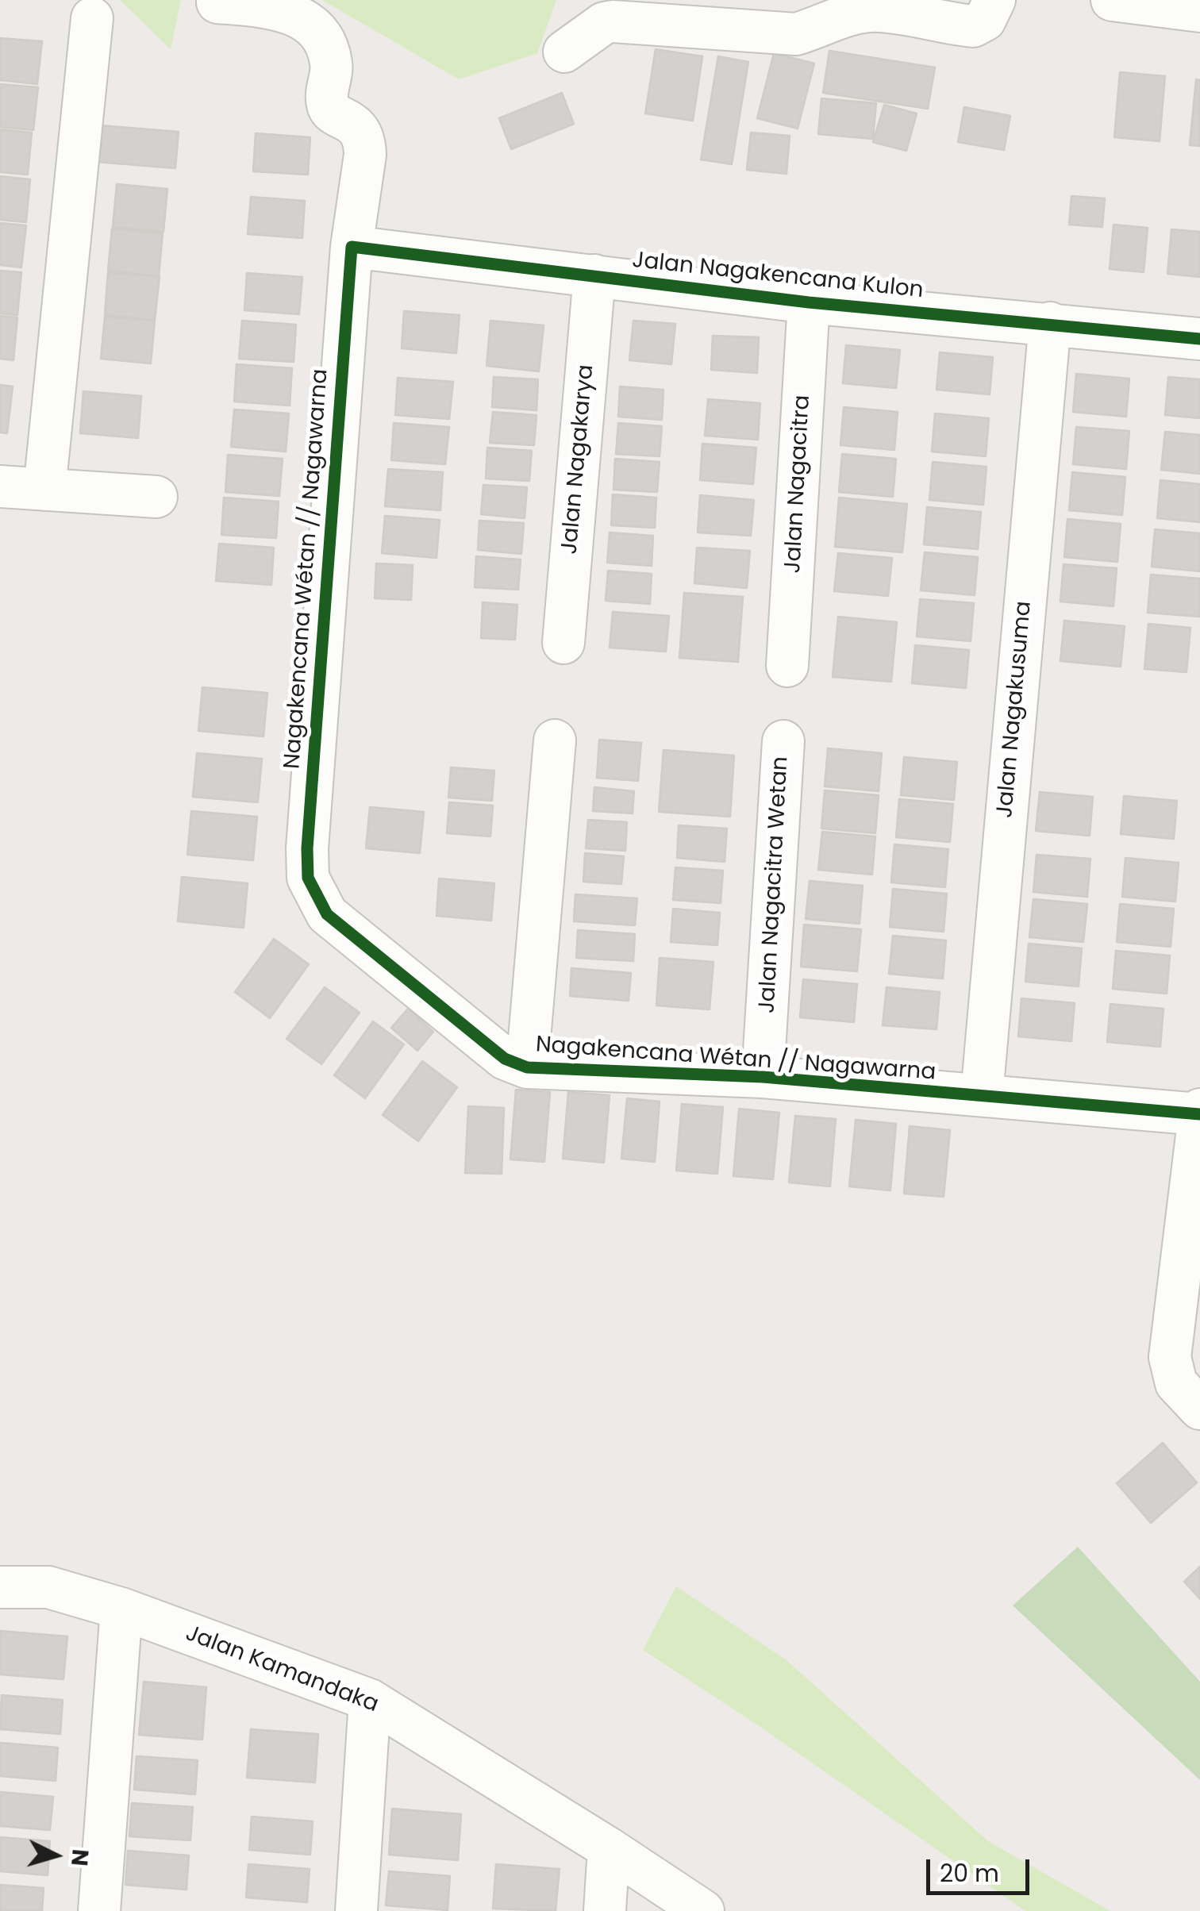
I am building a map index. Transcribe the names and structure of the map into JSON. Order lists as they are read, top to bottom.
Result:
{
  "streets": {
    "street": [
      "Jalan Nagakencana Kulon",
      "Jalan Nagakarya",
      "Jalan Nagacitra",
      "Nagakencana Wétan // Nagawarna",
      "Jalan Nagakusuma",
      "Jalan Nagacitra Wetan",
      "Jalan Kamandaka"
    ]
  },
  "crossings": [
    ["Jalan Nagakencana Kulon", "Jalan Nagakarya"],
    ["Jalan Nagakencana Kulon", "Jalan Nagacitra"],
    ["Jalan Nagakencana Kulon", "Nagakencana Wétan // Nagawarna"],
    ["Jalan Nagakencana Kulon", "Jalan Nagakusuma"],
    ["Nagakencana Wétan // Nagawarna", "Jalan Nagakusuma"],
    ["Nagakencana Wétan // Nagawarna", "Jalan Nagacitra Wetan"]
  ],
  "scale_bar": "20 m",
  "north": "right"
}
